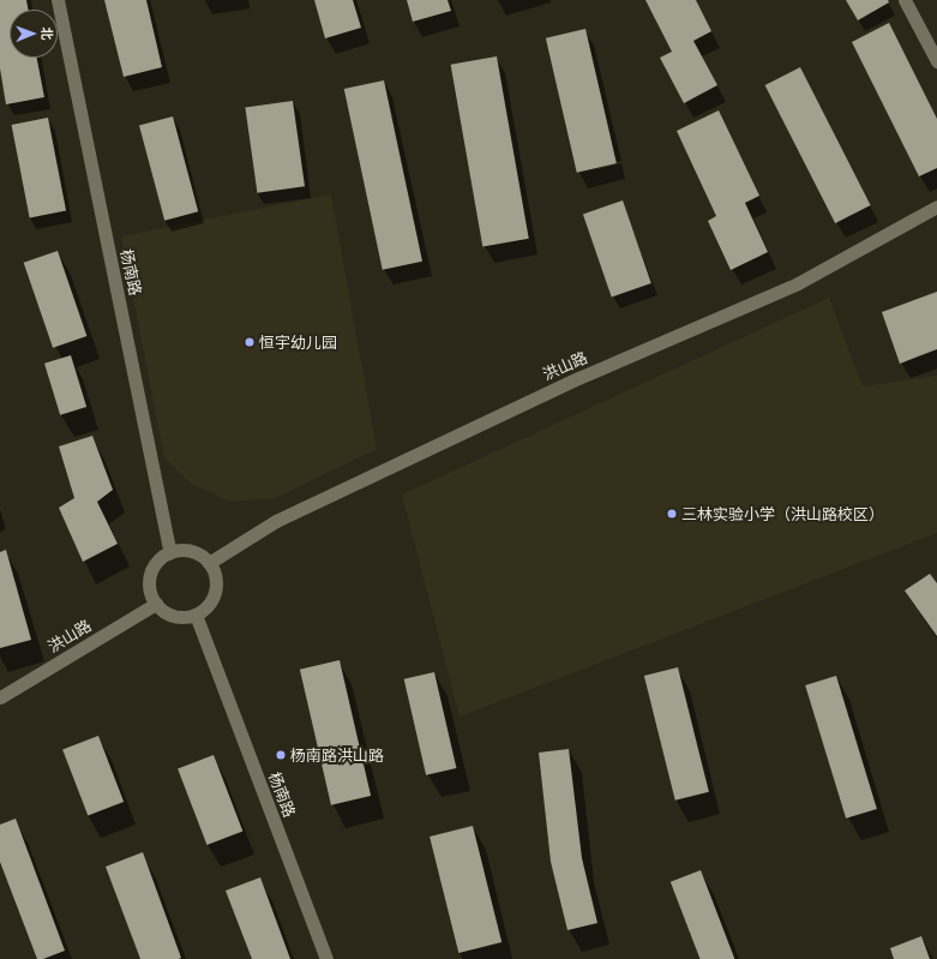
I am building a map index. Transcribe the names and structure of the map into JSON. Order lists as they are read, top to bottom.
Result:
{
  "streets": {
    "street": ["杨南路", "洪山路"]
  },
  "crossings": [
    ["杨南路", "洪山路"]
  ],
  "places": ["恒宇幼儿园", "三林实验小学（洪山路校区）", "杨南路洪山路"],
  "north": "right"
}
